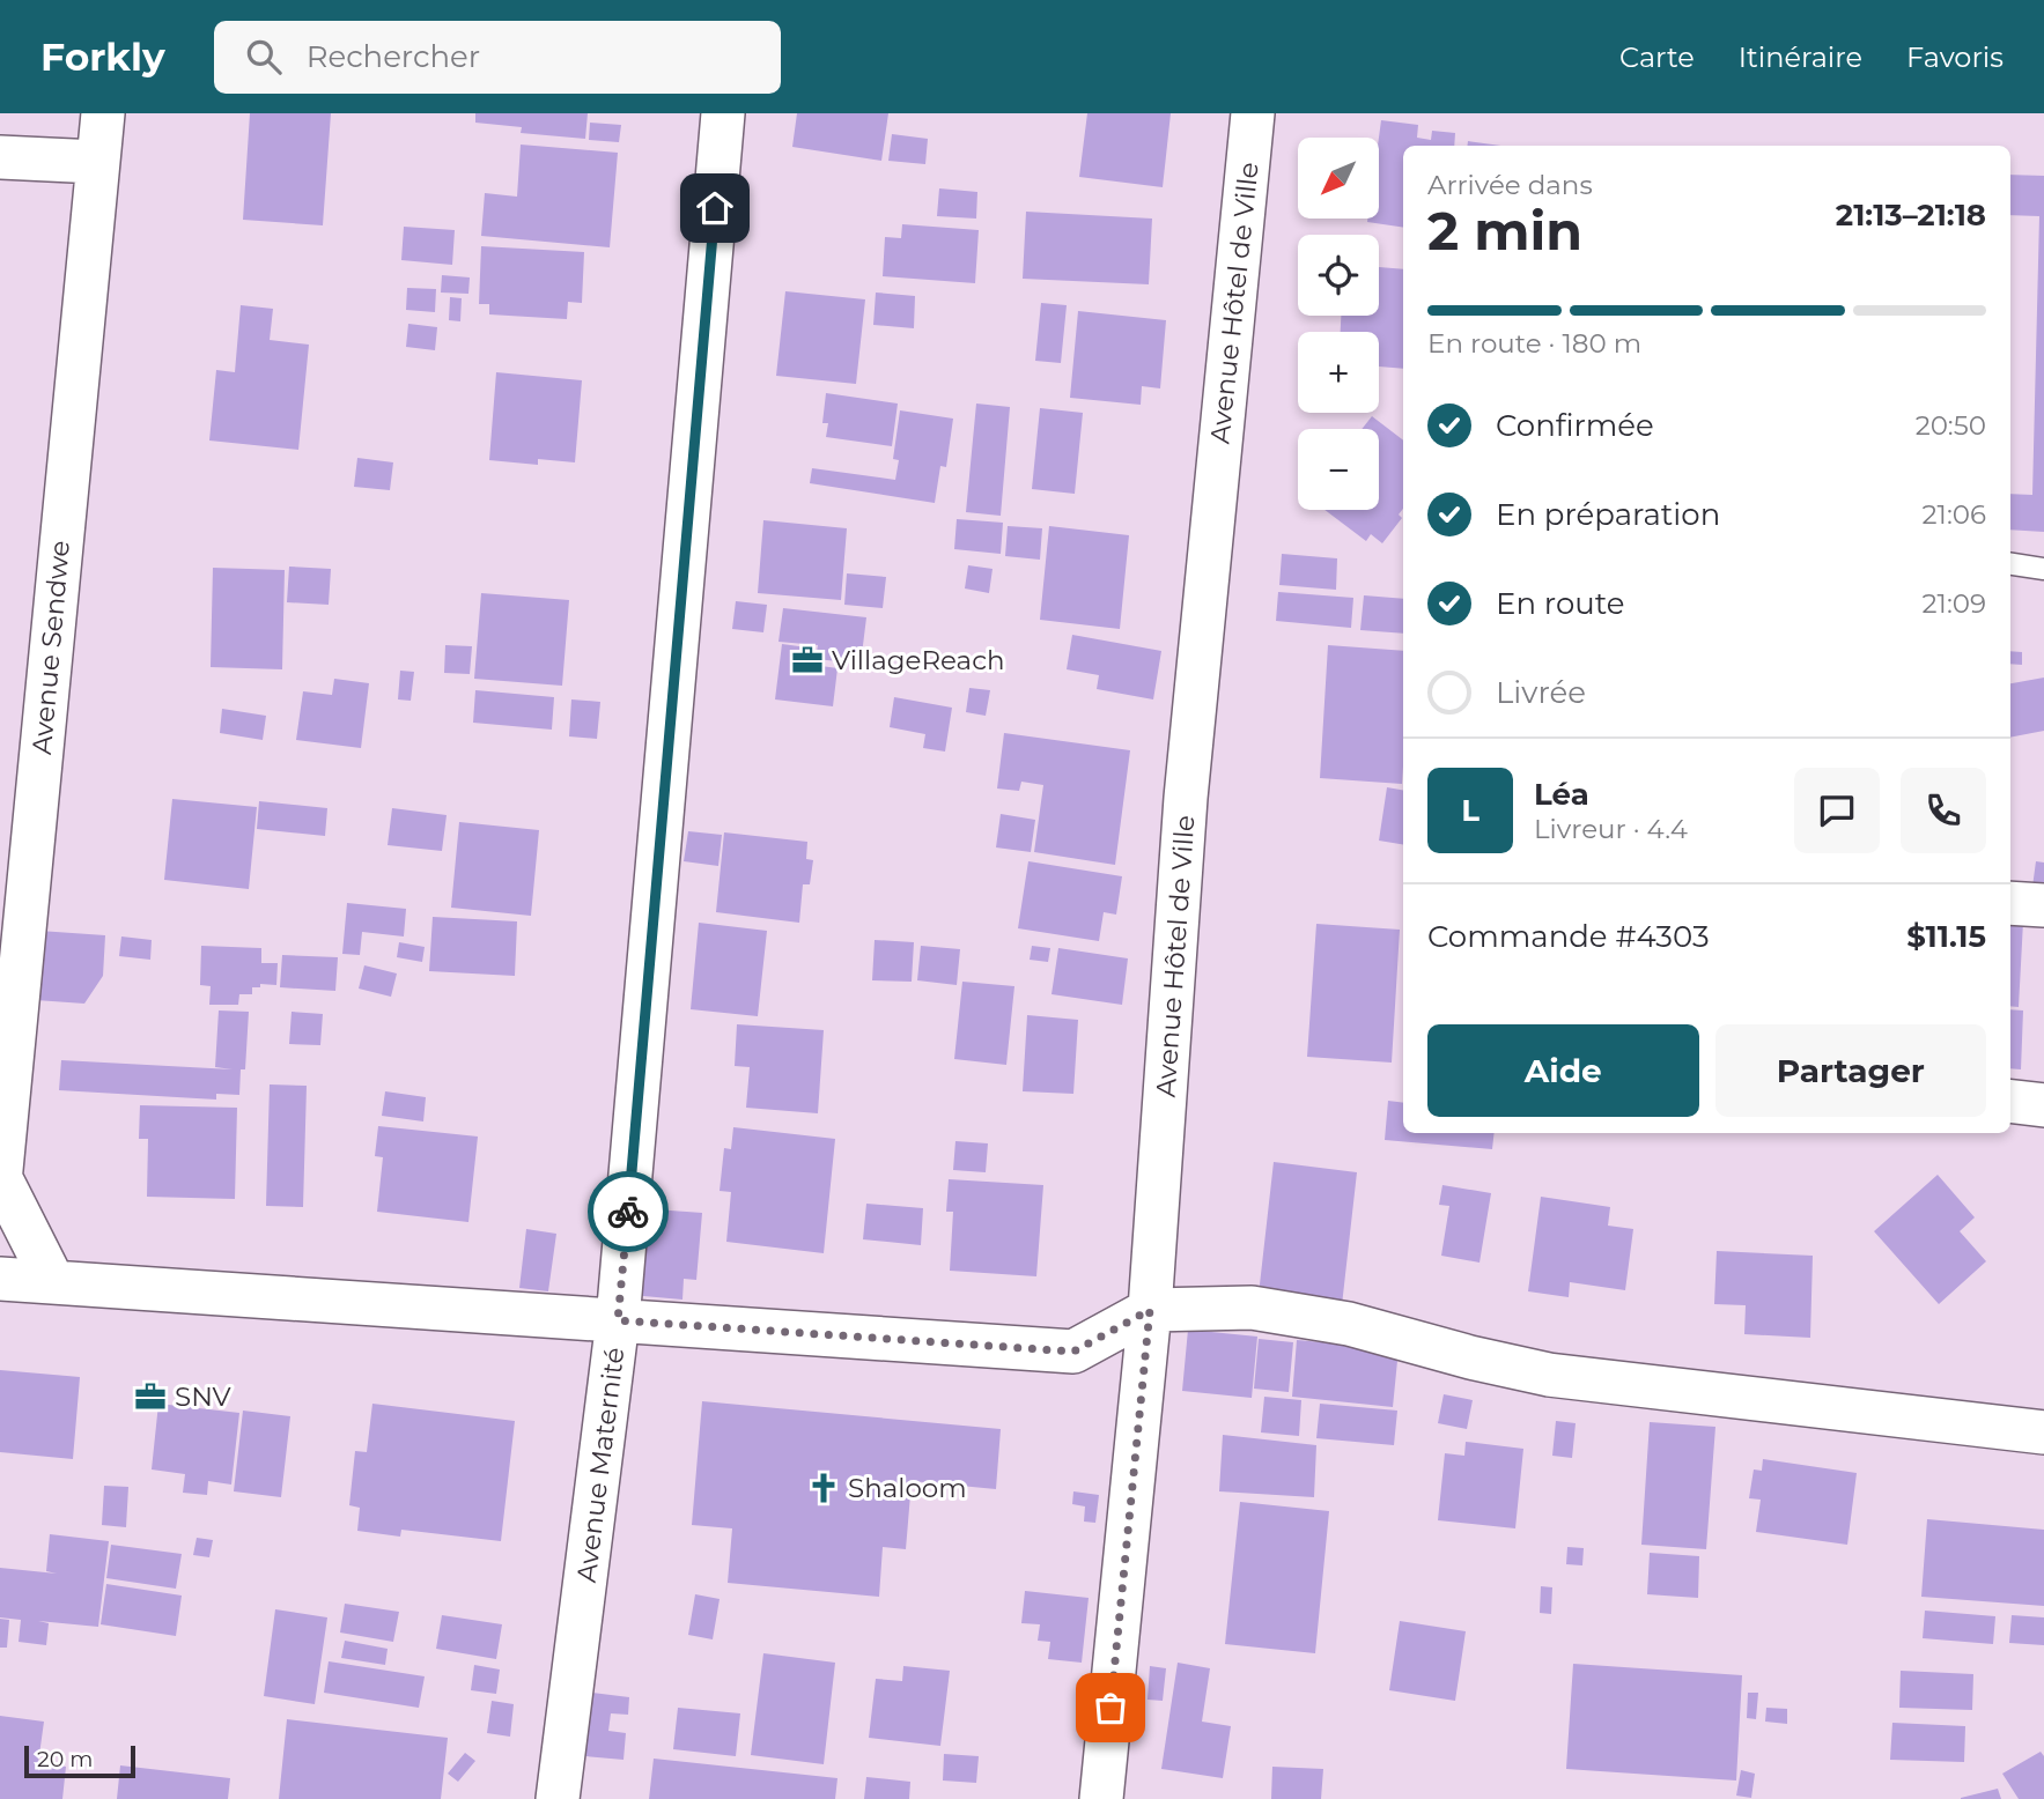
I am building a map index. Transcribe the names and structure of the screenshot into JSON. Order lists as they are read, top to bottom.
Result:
{
  "streets": {
    "street": ["Avenue Hôtel de Ville", "Avenue Sendwe", "Avenue Maternité"]
  },
  "places": {
    "office": ["VillageReach", "SNV"],
    "church": ["Shaloom"]
  },
  "scale_bar": "20 m",
  "north": "bottom left",
  "page": {
    "header": "Forkly",
    "search": "Rechercher",
    "nav": ["Carte", "Itinéraire", "Favoris"],
    "map_buttons": ["+", "−"],
    "heading": ["2 min", "Arrivée dans", "21:13–21:18"],
    "panel": [
      "Léa",
      "Livreur · 4.4",
      "Commande #4303",
      "$11.15"
    ],
    "bar": "En route · 180 m",
    "list": [
      ["Confirmée", "20:50"],
      ["En préparation", "21:06"],
      ["En route", "21:09"],
      "Livrée"
    ],
    "round": "L",
    "buttons": ["Aide", "Partager"],
    "scale": "20 m"
  }
}
